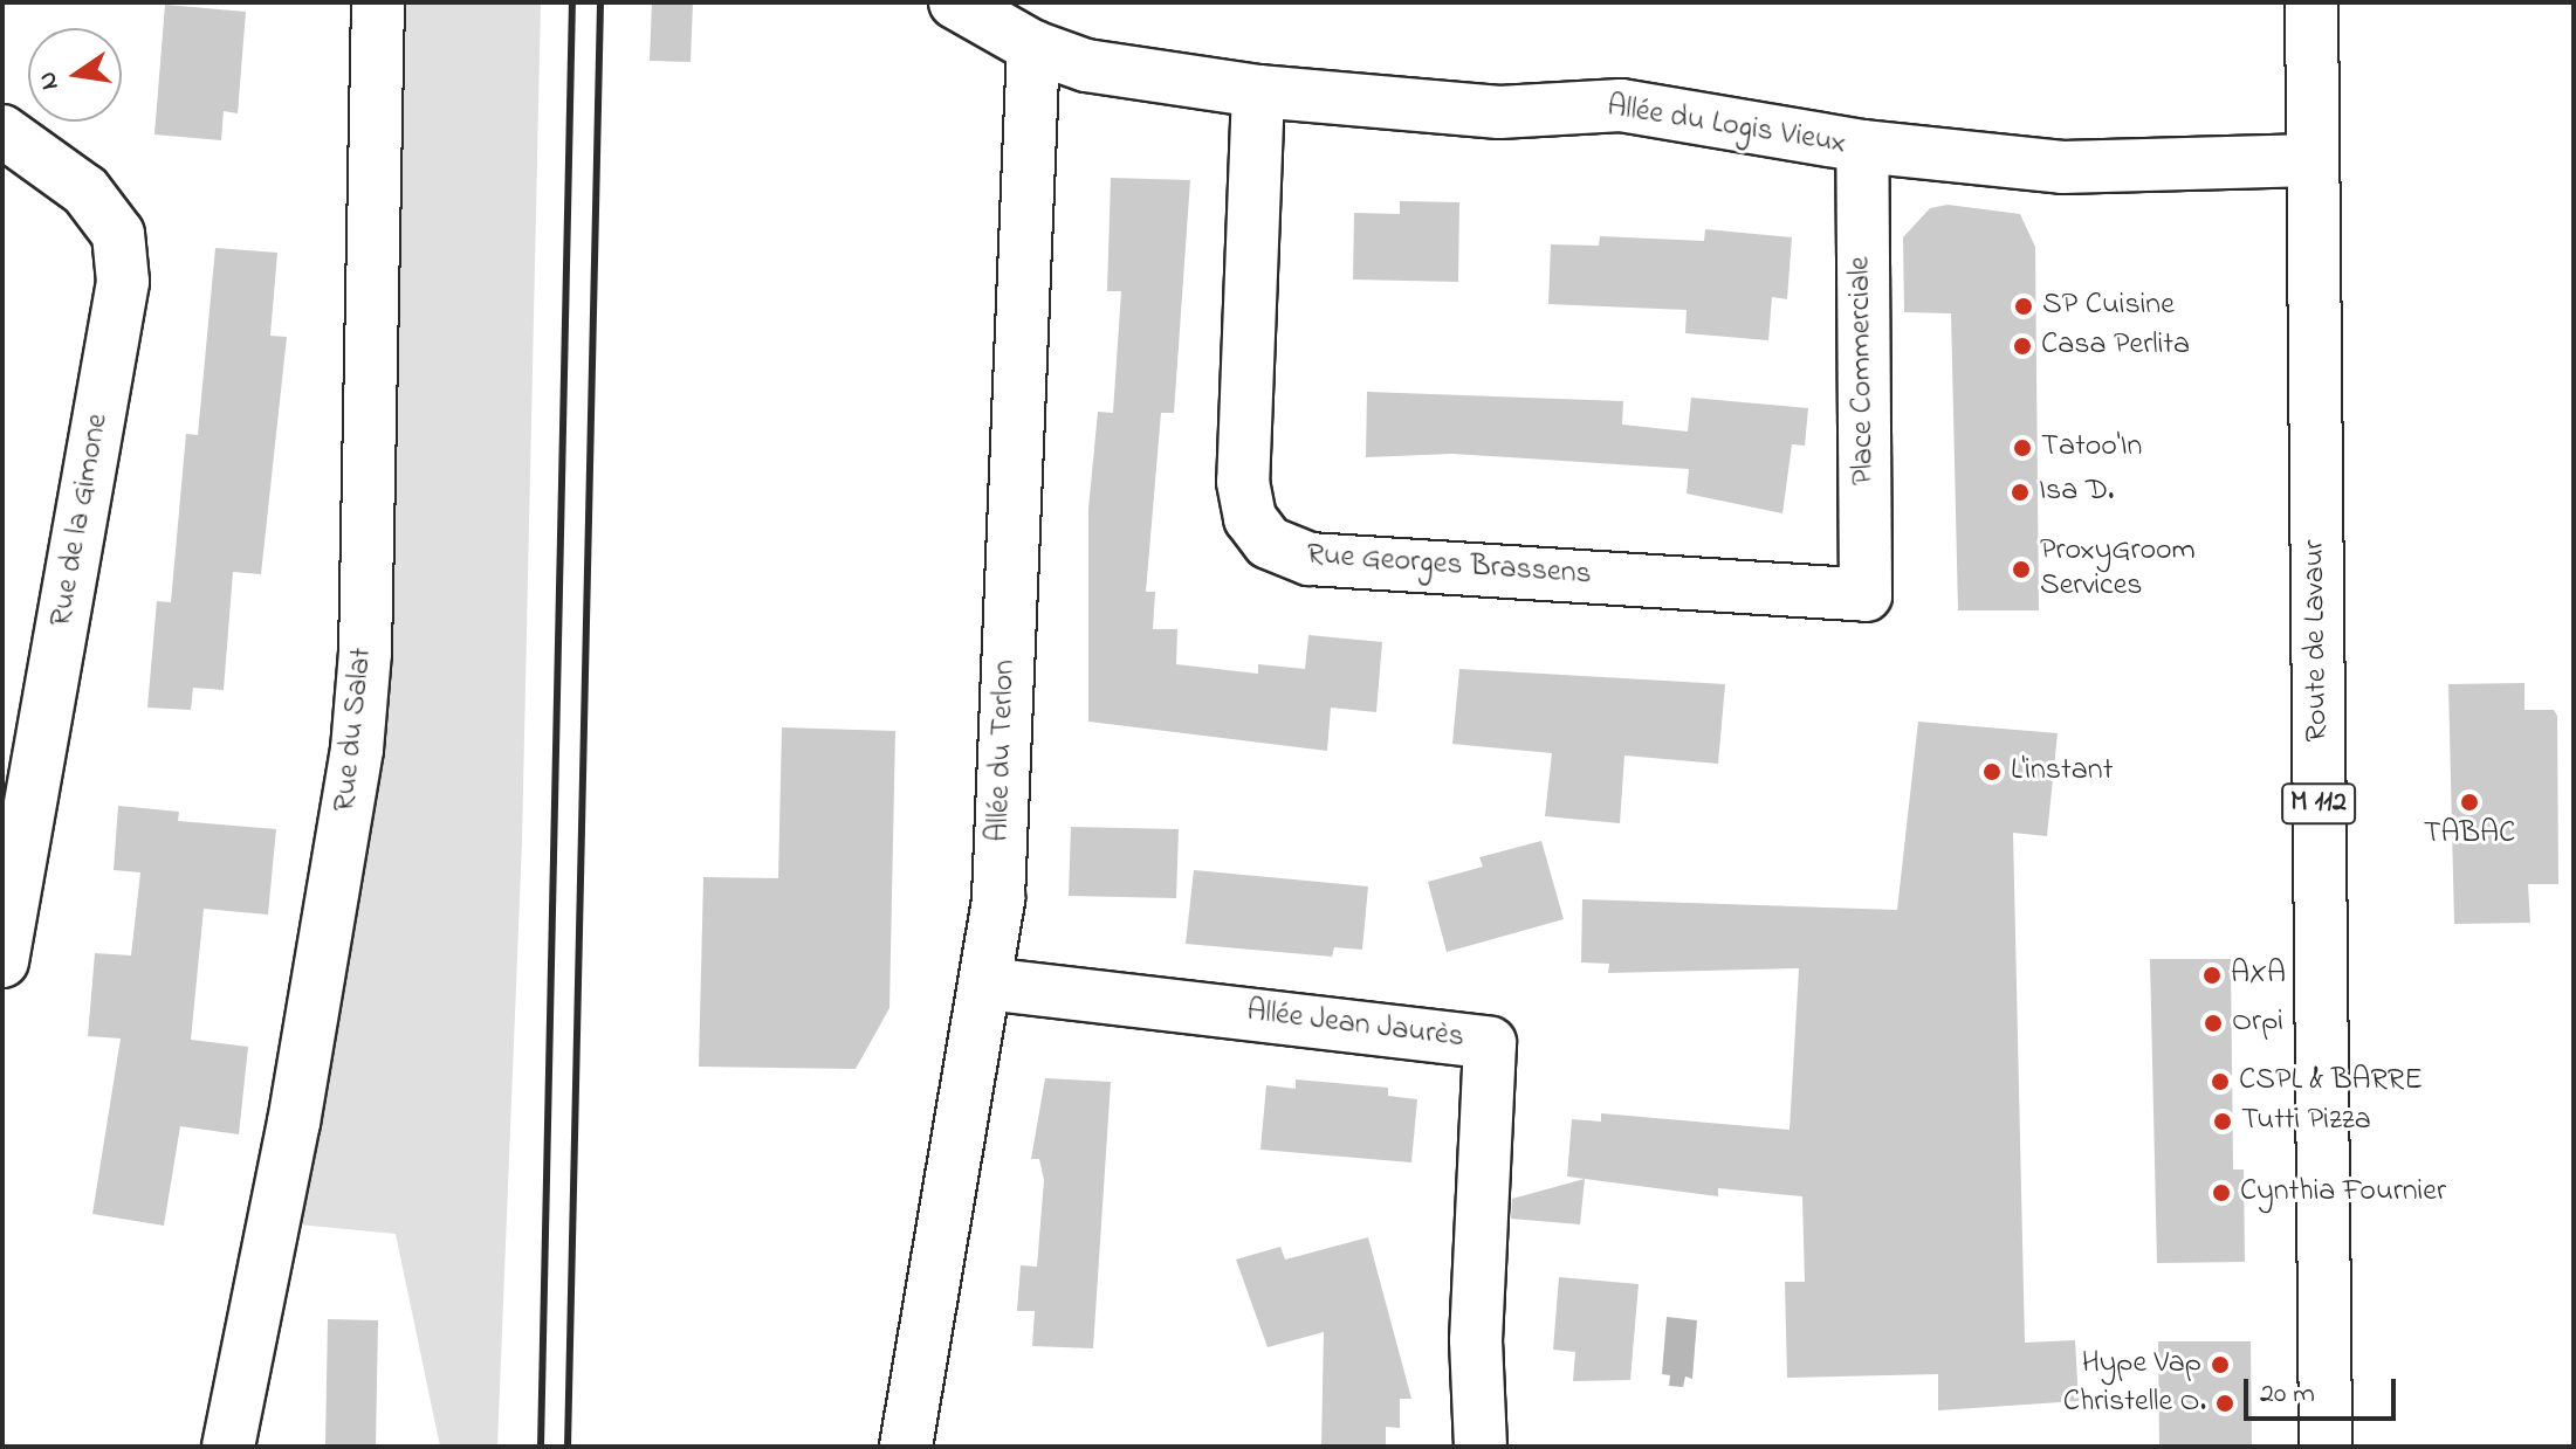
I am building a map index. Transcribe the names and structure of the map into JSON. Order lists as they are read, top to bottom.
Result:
{
  "streets": {
    "street": [
      "Allée du Logis Vieux",
      "Place Commerciale",
      "Rue de la Gimone",
      "Rue Georges Brassens",
      "Route de Lavaur",
      "Rue du Salat",
      "Allée du Terlon",
      "M 112",
      "Allée Jean Jaurès"
    ]
  },
  "crossings": [
    ["Allée du Logis Vieux", "Place Commerciale"],
    ["Allée du Logis Vieux", "Rue Georges Brassens"],
    ["Allée du Logis Vieux", "Route de Lavaur"],
    ["Allée du Logis Vieux", "Allée du Terlon"],
    ["Place Commerciale", "Rue Georges Brassens"],
    ["Allée du Terlon", "Allée Jean Jaurès"]
  ],
  "places": [
    "SP Cuisine",
    "Casa Perlita",
    "Tatoo'In",
    "Isa D.",
    "ProxyGroom Services",
    "L'instant",
    "TABAC",
    "AXA",
    "Orpi",
    "CSPL & BARRE",
    "Tutti Pizza",
    "Cynthia Fournier",
    "Hype Vap",
    "Christelle O."
  ],
  "scale_bar": "20 m",
  "north": "left"
}
